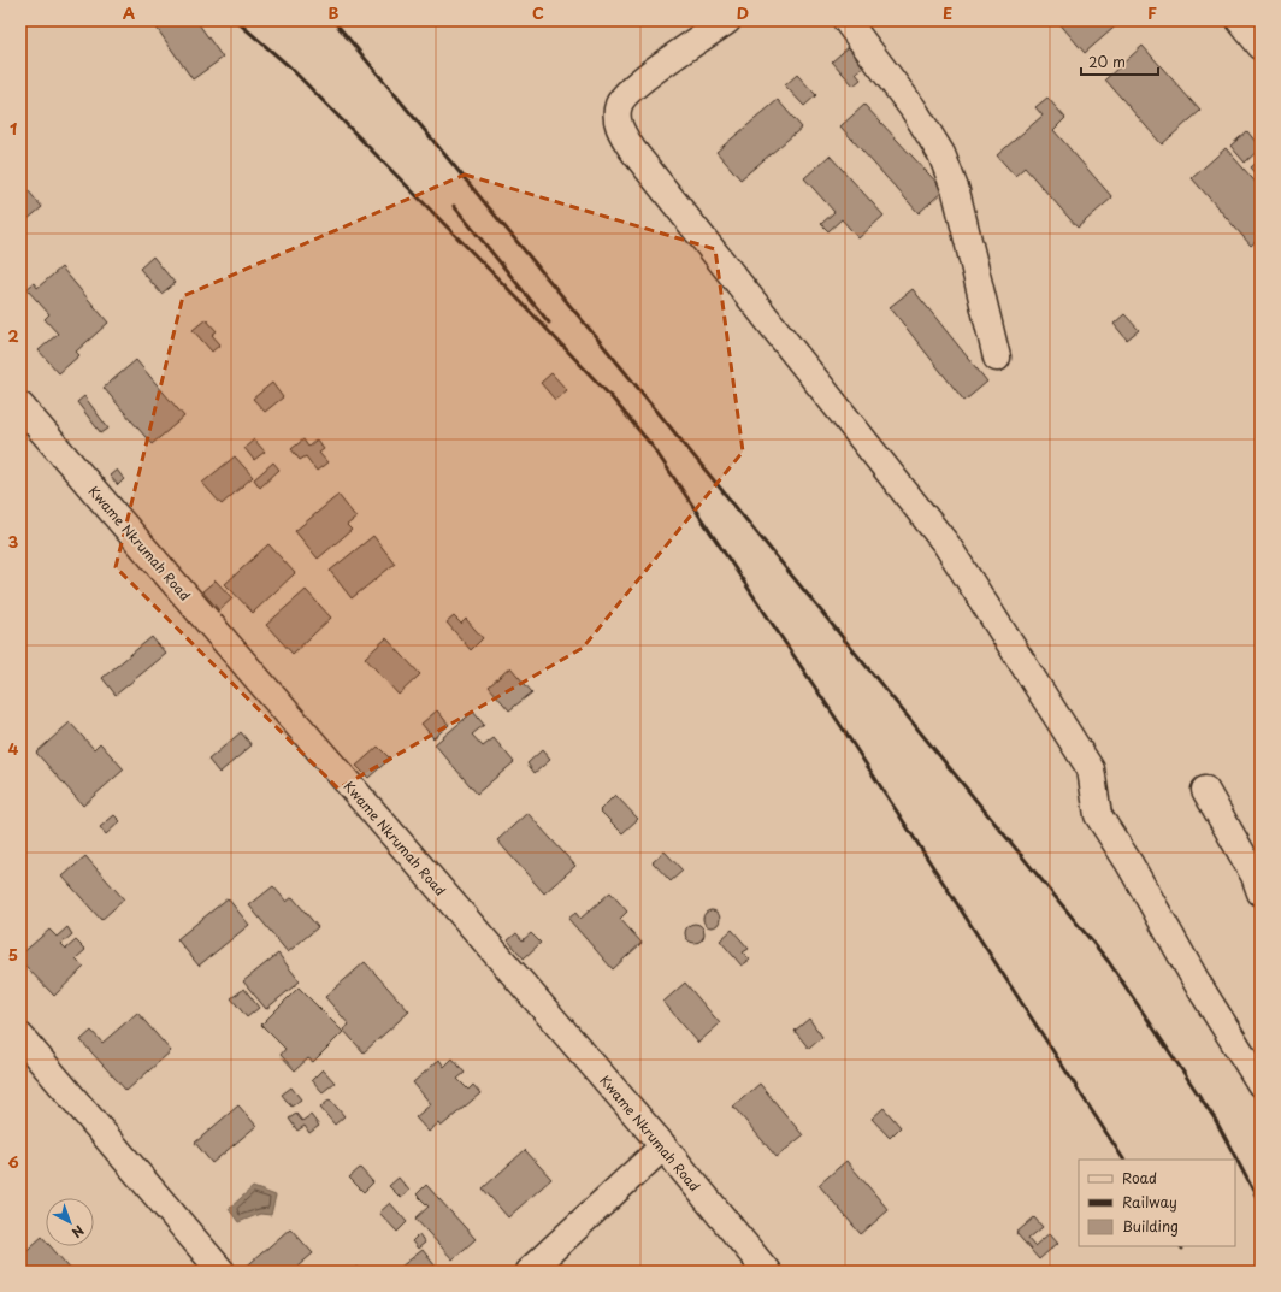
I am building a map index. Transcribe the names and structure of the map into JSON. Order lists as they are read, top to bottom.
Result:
{
  "streets": {
    "main road": ["Kwame Nkrumah Road"]
  },
  "legend": ["Road", "Railway", "Building"],
  "scale_bar": "20 m",
  "north": "bottom right",
  "grid": {
    "columns": [
      "A",
      "B",
      "C",
      "D",
      "E",
      "F"
    ],
    "rows": [
      "1",
      "2",
      "3",
      "4",
      "5",
      "6"
    ]
  }
}
